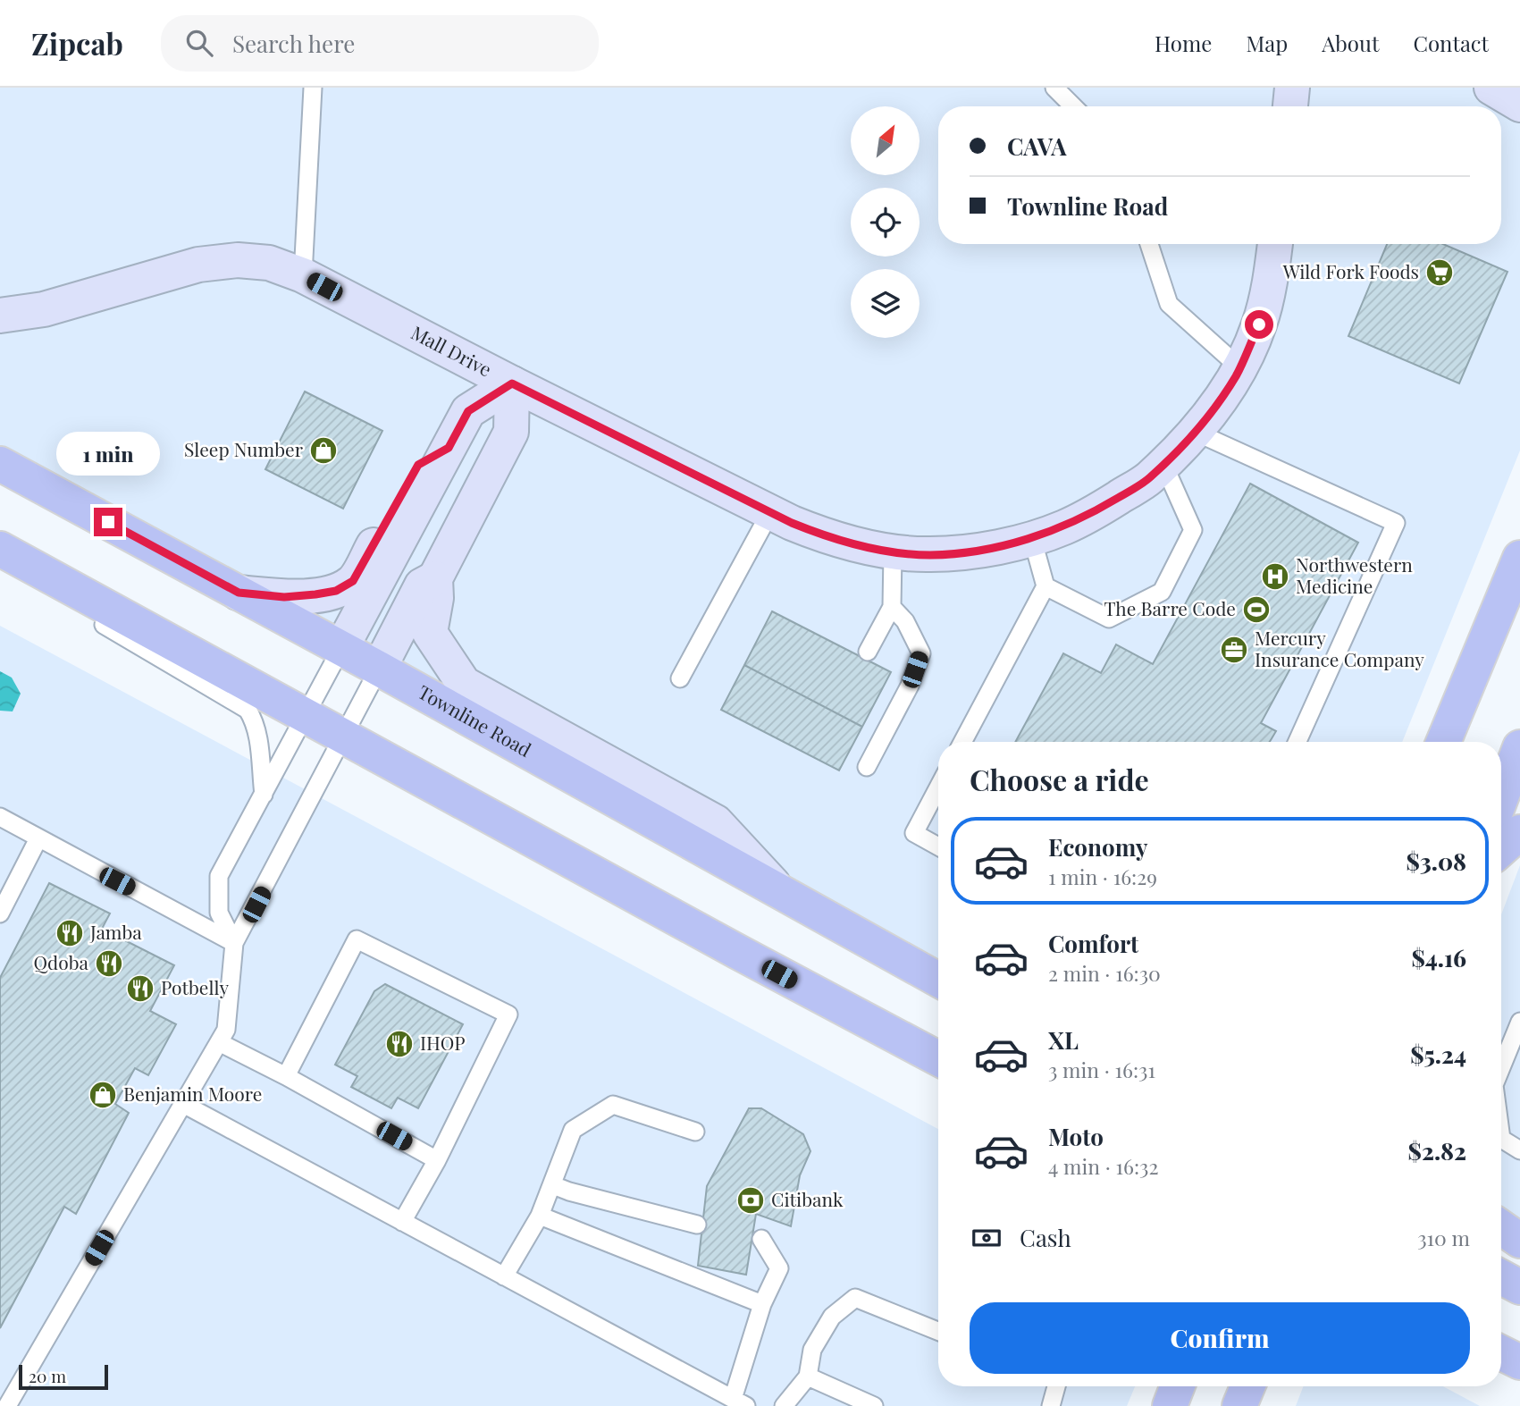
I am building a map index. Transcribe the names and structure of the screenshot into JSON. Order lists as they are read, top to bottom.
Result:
{
  "streets": {
    "main road": ["Townline Road"],
    "street": ["Mall Drive"]
  },
  "places": {
    "supermarket": ["Wild Fork Foods"],
    "shop": ["Sleep Number", "Benjamin Moore"],
    "hospital": ["Northwestern Medicine"],
    "sports": ["The Barre Code"],
    "office": ["Mercury Insurance Company"],
    "restaurant": [
      "Jamba",
      "Qdoba",
      "Potbelly",
      "IHOP"
    ],
    "bank": ["Citibank"]
  },
  "scale_bar": "20 m",
  "north": "top right",
  "page": {
    "header": "Zipcab",
    "search": "Search here",
    "nav": [
      "Home",
      "Map",
      "About",
      "Contact"
    ],
    "banner": ["CAVA", "Townline Road"],
    "bubble": "1 min",
    "heading": "Choose a ride",
    "list": [
      {
        "name": "Economy",
        "note": "1 min · 16:29",
        "value": "$3.08"
      },
      {
        "name": "Comfort",
        "note": "2 min · 16:30",
        "value": "$4.16"
      },
      {
        "name": "XL",
        "note": "3 min · 16:31",
        "value": "$5.24"
      },
      {
        "name": "Moto",
        "note": "4 min · 16:32",
        "value": "$2.82"
      }
    ],
    "pay": ["Cash", "310 m"],
    "buttons": "Confirm",
    "scale": "20 m"
  }
}
